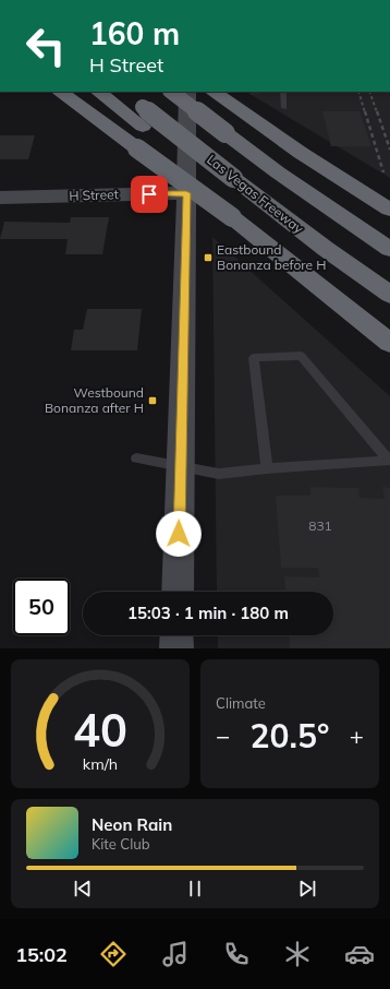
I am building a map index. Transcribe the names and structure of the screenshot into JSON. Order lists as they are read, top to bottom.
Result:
{
  "streets": {
    "highway": ["Las Vegas Freeway"],
    "main road": ["H Street"]
  },
  "places": {
    "transit": ["Eastbound Bonanza before H", "Westbound Bonanza after H"]
  },
  "house_numbers": ["831"],
  "page": {
    "turn": ["160 m", "H Street"],
    "limit": "50",
    "trip": "15:03 · 1 min · 180 m",
    "tile": "Climate",
    "heat": ["−", "20.5°", "+"],
    "song": ["Neon Rain", "Kite Club"],
    "tabs": "15:02",
    "gauge": ["40", "km/h"]
  }
}
